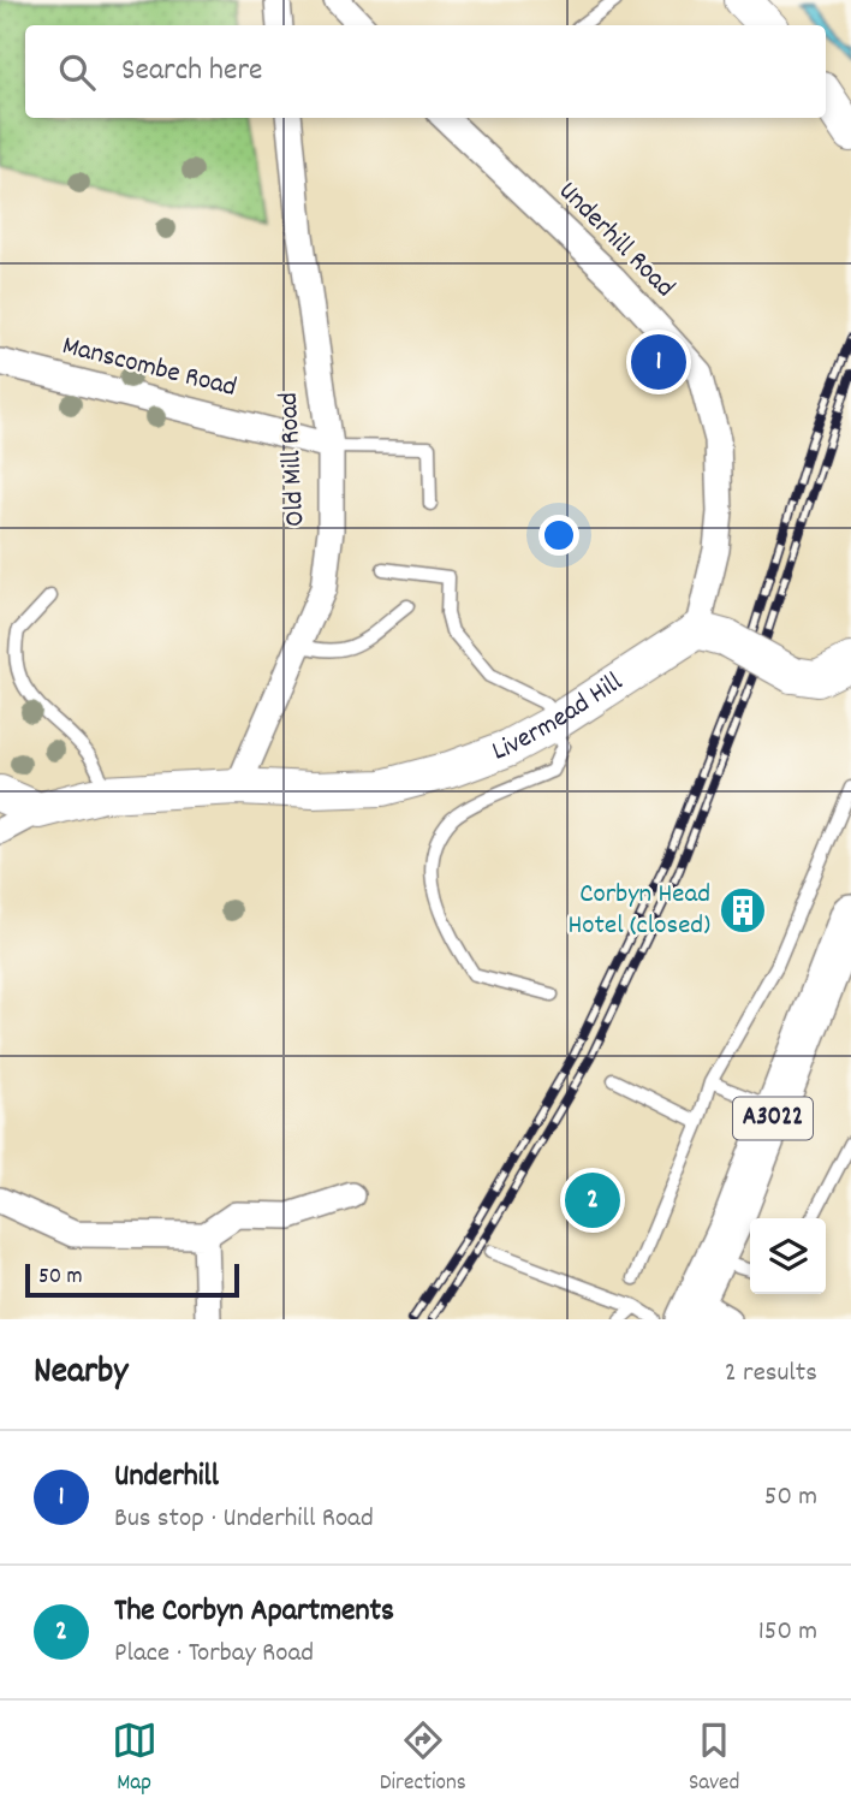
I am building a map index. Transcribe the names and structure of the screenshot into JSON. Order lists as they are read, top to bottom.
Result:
{
  "streets": {
    "main road": ["A3022"],
    "street": [
      "Underhill Road",
      "Manscombe Road",
      "Old Mill Road",
      "Livermead Hill"
    ]
  },
  "crossings": [
    ["Underhill Road", "Livermead Hill"],
    ["Manscombe Road", "Old Mill Road"],
    ["Old Mill Road", "Livermead Hill"]
  ],
  "places": {
    "building": ["Corbyn Head Hotel (closed)"]
  },
  "scale_bar": "50 m",
  "page": {
    "search": "Search here",
    "pins": ["1", "2"],
    "scale": "50 m",
    "heading": ["Nearby", "2 results"],
    "list": [
      {
        "mark": "1",
        "name": "Underhill",
        "note": "Bus stop · Underhill Road",
        "value": "50 m"
      },
      {
        "mark": "2",
        "name": "The Corbyn Apartments",
        "note": "Place · Torbay Road",
        "value": "150 m"
      }
    ],
    "nav": ["Map", "Directions", "Saved"]
  }
}
